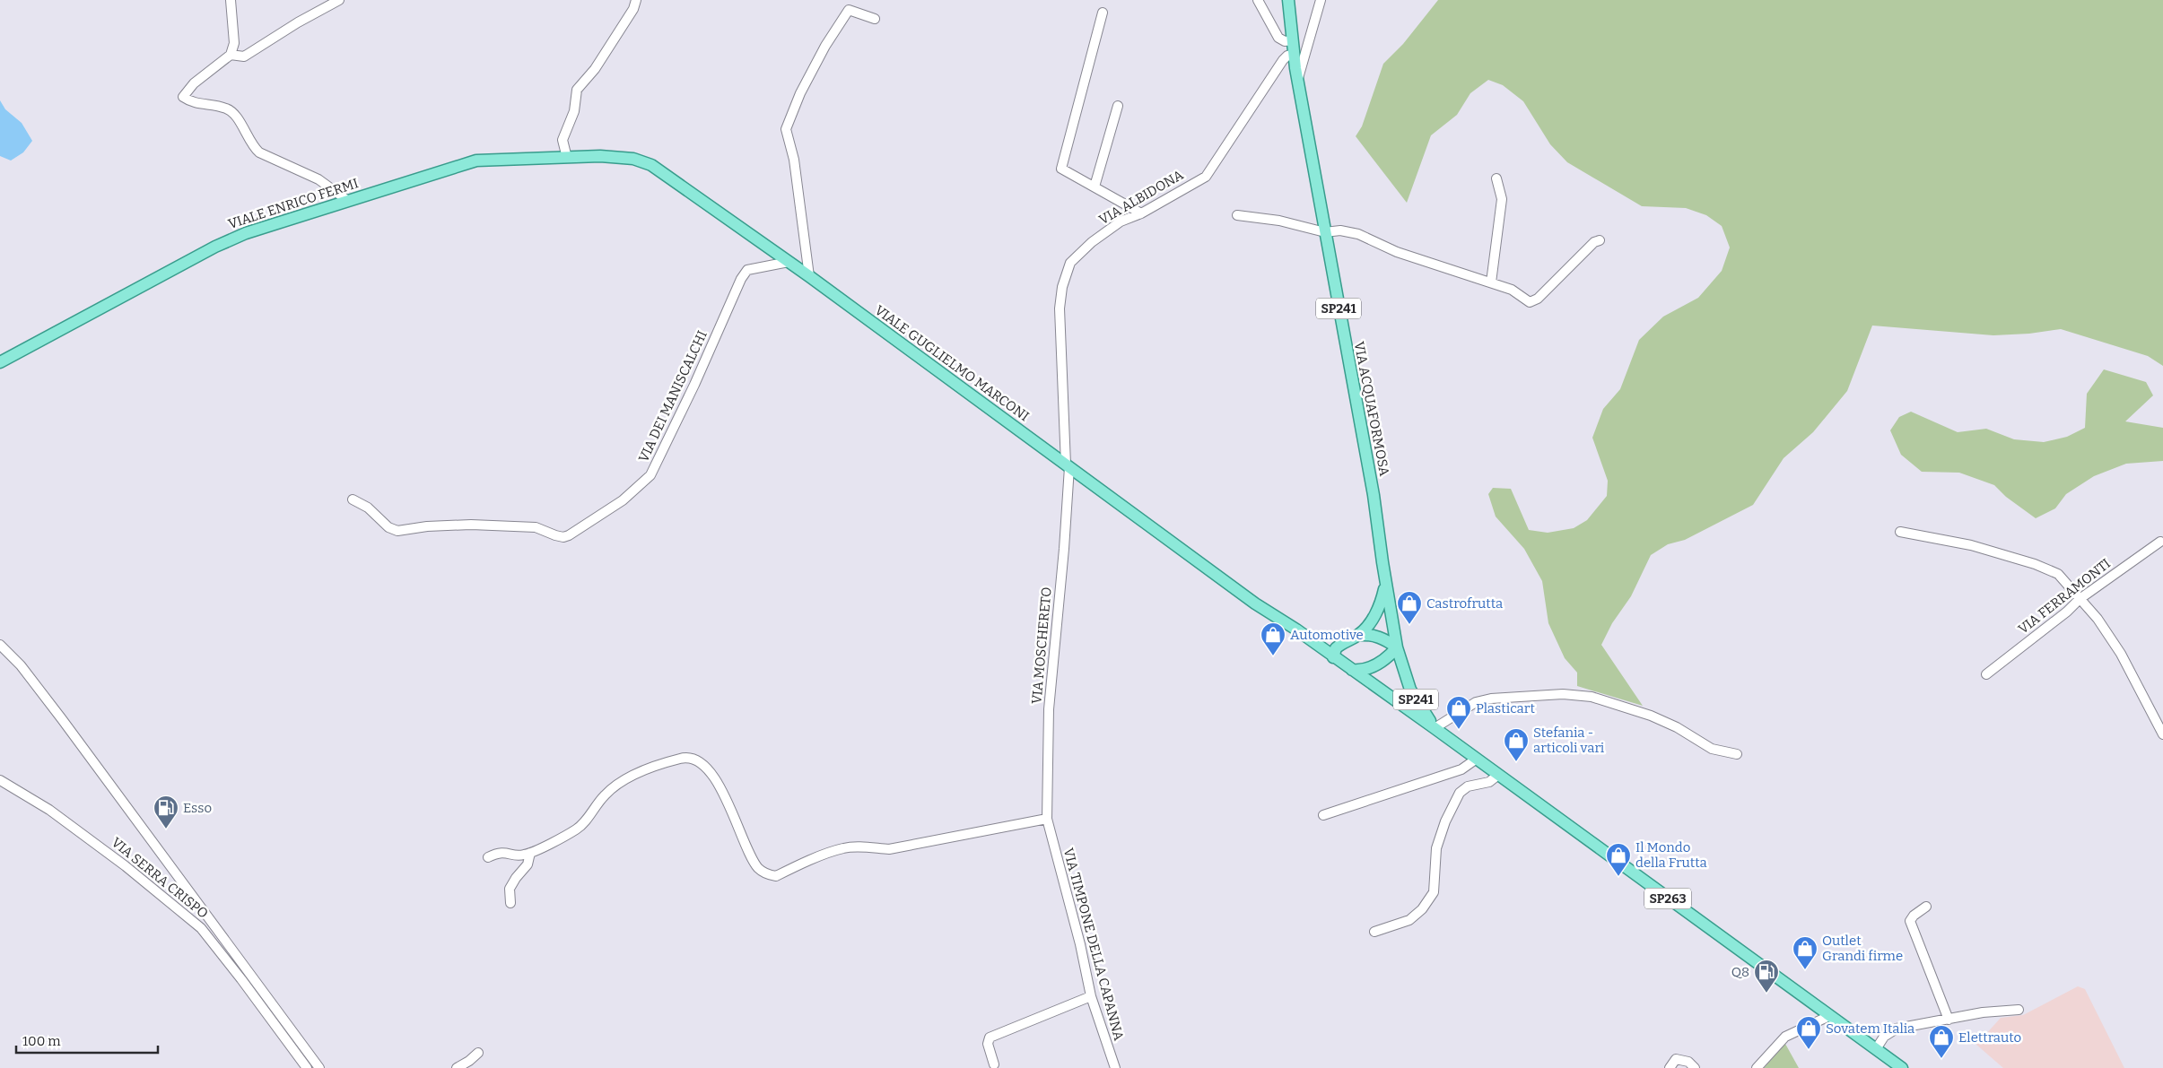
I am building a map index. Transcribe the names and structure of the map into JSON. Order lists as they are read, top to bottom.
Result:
{
  "streets": {
    "main road": [
      "VIALE ENRICO FERMI",
      "SP241",
      "VIALE GUGLIELMO MARCONI",
      "VIA ACQUAFORMOSA",
      "SP263"
    ],
    "street": [
      "VIA ALBIDONA",
      "VIA DEI MANISCALCHI",
      "VIA FERRAMONTI",
      "VIA MOSCHERETO",
      "VIA SERRA CRISPO",
      "VIA TIMPONE DELLA CAPANNA"
    ]
  },
  "crossings": [
    ["VIA ALBIDONA", "SP241"],
    ["VIA ALBIDONA", "VIALE GUGLIELMO MARCONI"],
    ["VIA ALBIDONA", "VIA ACQUAFORMOSA"],
    ["VIA ALBIDONA", "VIA MOSCHERETO"],
    ["VIALE ENRICO FERMI", "VIALE GUGLIELMO MARCONI"],
    ["SP241", "VIA ACQUAFORMOSA"],
    ["SP241", "SP263"],
    ["VIALE GUGLIELMO MARCONI", "VIA DEI MANISCALCHI"],
    ["VIALE GUGLIELMO MARCONI", "VIA MOSCHERETO"],
    ["VIALE GUGLIELMO MARCONI", "SP263"],
    ["VIA MOSCHERETO", "VIA TIMPONE DELLA CAPANNA"]
  ],
  "places": {
    "shop": [
      "Castrofrutta",
      "Automotive",
      "Plasticart",
      "Stefania - articoli vari",
      "Il Mondo della Frutta",
      "Outlet Grandi firme",
      "Sovatem Italia",
      "Elettrauto"
    ],
    "fuel station": ["Esso", "Q8"]
  },
  "scale_bar": "100 m"
}
